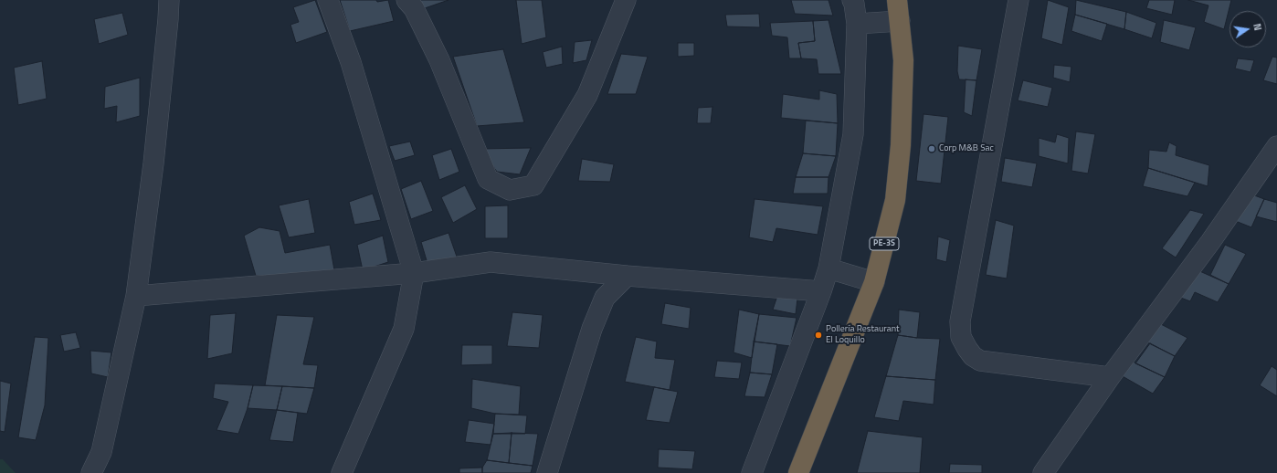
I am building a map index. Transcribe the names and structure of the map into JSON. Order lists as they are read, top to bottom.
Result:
{
  "streets": {
    "highway": ["PE-3S"]
  },
  "places": ["Corp M&B Sac", "Pollería Restaurant El Loquillo"],
  "north": "right"
}
